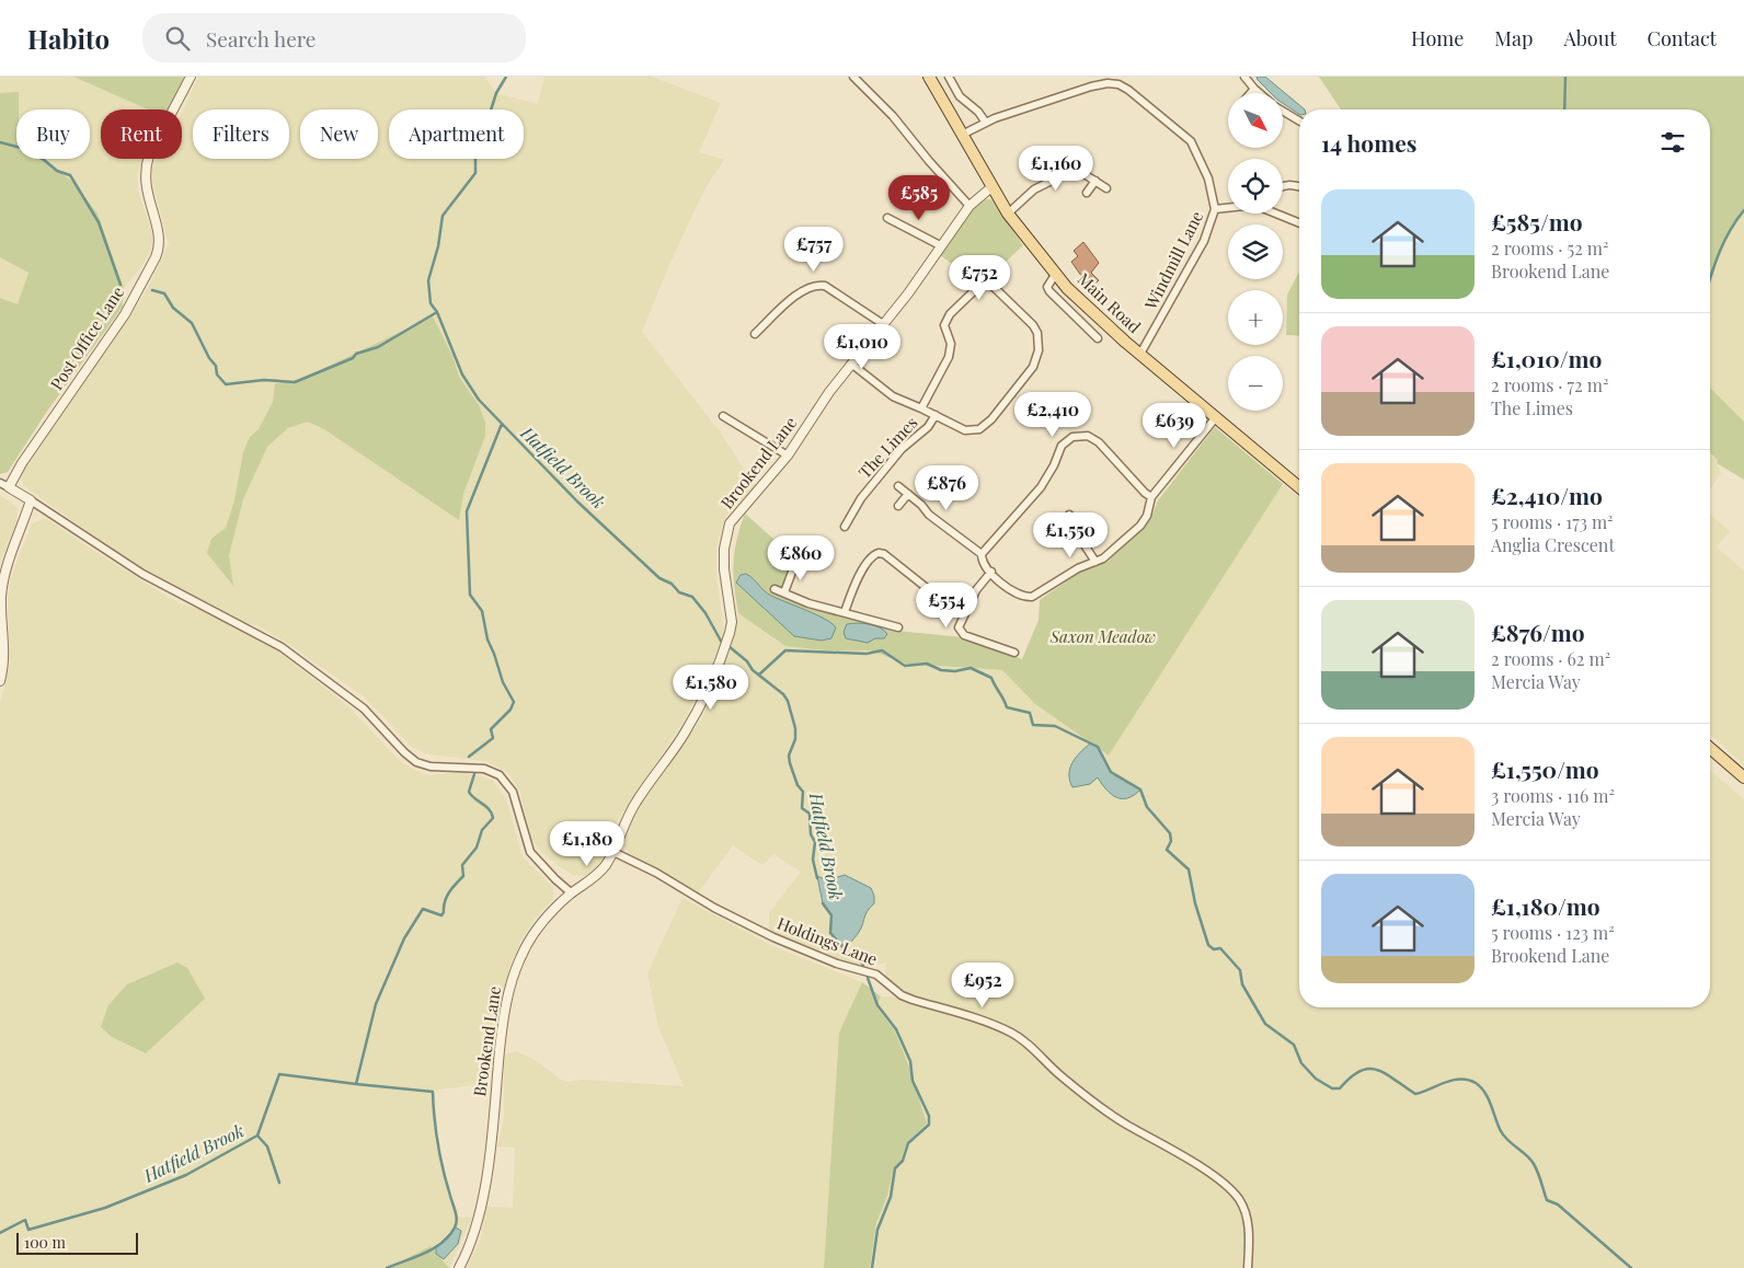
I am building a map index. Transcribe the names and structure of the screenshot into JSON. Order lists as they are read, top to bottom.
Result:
{
  "streets": {
    "main road": ["Main Road"],
    "street": [
      "Windmill Lane",
      "Post Office Lane",
      "The Limes",
      "Brookend Lane",
      "Holdings Lane"
    ]
  },
  "crossings": [
    ["Windmill Lane", "Main Road"],
    ["Main Road", "Brookend Lane"],
    ["The Limes", "Brookend Lane"],
    ["Brookend Lane", "Holdings Lane"]
  ],
  "water": ["Hatfield Brook"],
  "parks": ["Saxon Meadow"],
  "scale_bar": "100 m",
  "north": "bottom right",
  "page": {
    "header": "Habito",
    "search": "Search here",
    "nav": [
      "Home",
      "Map",
      "About",
      "Contact"
    ],
    "map_buttons": ["+", "−"],
    "chip": [
      "Buy",
      "Rent",
      "Filters",
      "New",
      "Apartment"
    ],
    "heading": "14 homes",
    "price": [
      "£1,160",
      "£585",
      "£757",
      "£752",
      "£1,010",
      "£2,410",
      "£639",
      "£876",
      "£1,550",
      "£860",
      "£554",
      "£1,580",
      "£1,180",
      "£952"
    ],
    "list": [
      {
        "name": "£585/mo",
        "note": "2 rooms · 52 m² · Brookend Lane"
      },
      {
        "name": "£1,010/mo",
        "note": "2 rooms · 72 m² · The Limes"
      },
      {
        "name": "£2,410/mo",
        "note": "5 rooms · 173 m² · Anglia Crescent"
      },
      {
        "name": "£876/mo",
        "note": "2 rooms · 62 m² · Mercia Way"
      },
      {
        "name": "£1,550/mo",
        "note": "3 rooms · 116 m² · Mercia Way"
      },
      {
        "name": "£1,180/mo",
        "note": "5 rooms · 123 m² · Brookend Lane"
      }
    ],
    "scale": "100 m"
  }
}
